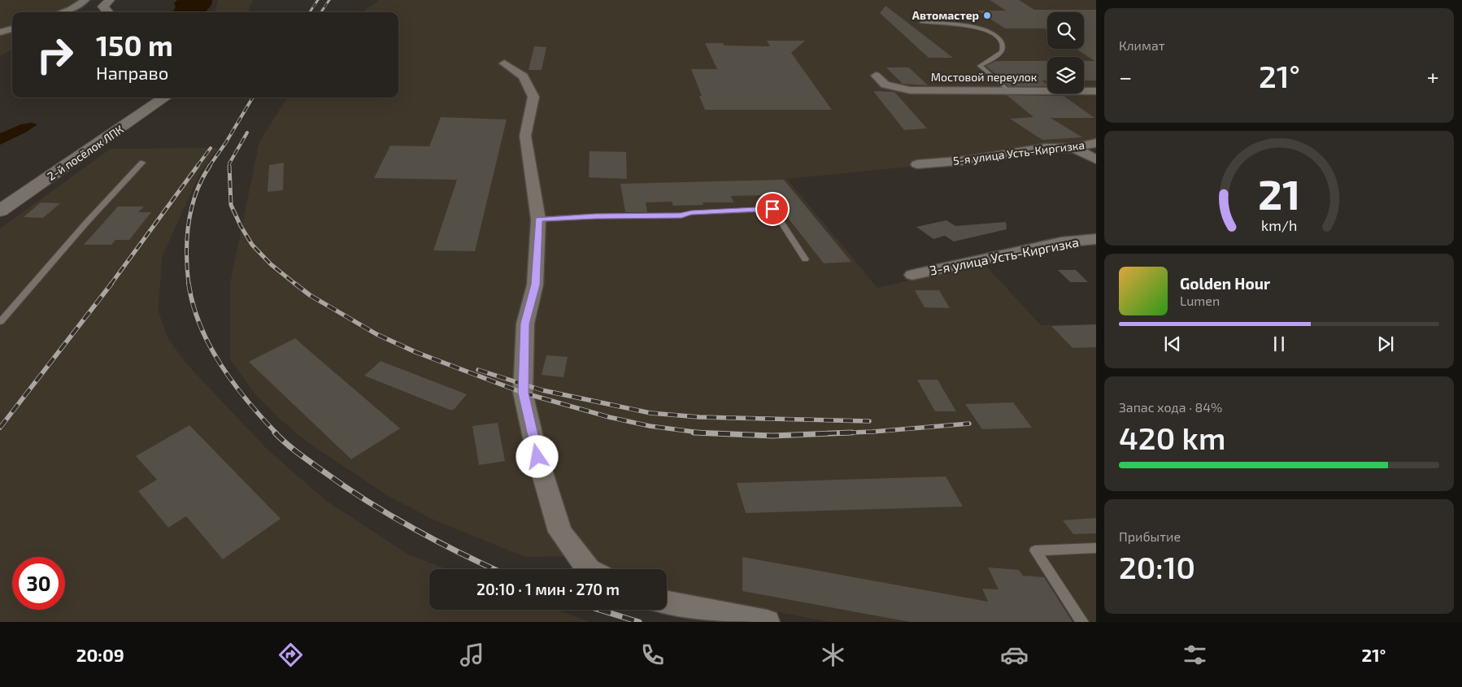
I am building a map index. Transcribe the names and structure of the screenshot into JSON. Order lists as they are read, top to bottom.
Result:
{
  "streets": {
    "street": [
      "Мостовой переулок",
      "2-й посёлок ЛПК",
      "5-я улица Усть-Киргизка",
      "3-я улица Усть-Киргизка"
    ]
  },
  "places": ["Автомастер"],
  "page": {
    "tile": [
      "Климат",
      ["Запас хода · 84%", "420 km"],
      ["Прибытие", "20:10"]
    ],
    "turn": ["150 m", "Направо"],
    "heat": ["−", "21°", "+"],
    "song": ["Golden Hour", "Lumen"],
    "limit": "30",
    "trip": "20:10 · 1 мин · 270 m",
    "tabs": ["20:09", "21°"],
    "gauge": ["21", "km/h"]
  }
}
